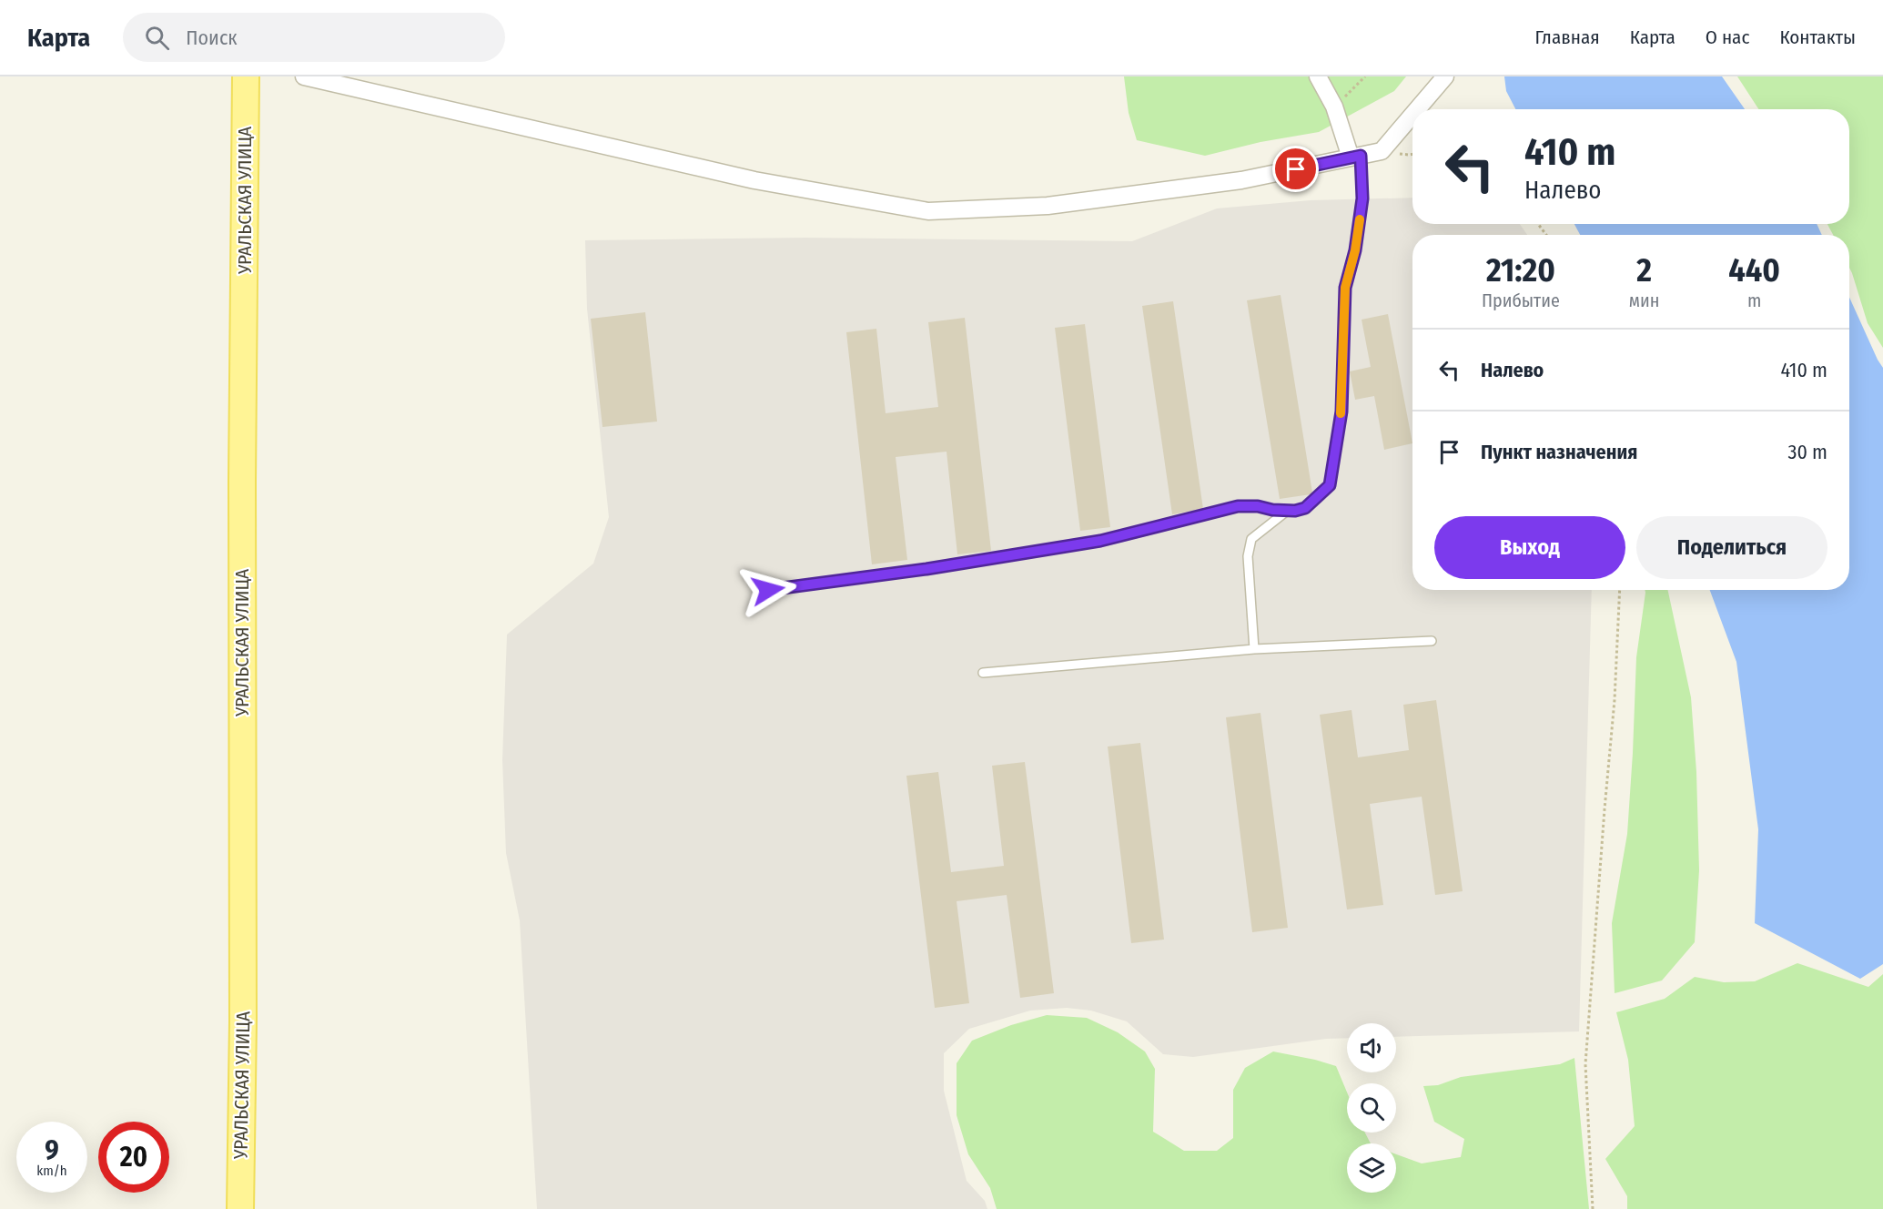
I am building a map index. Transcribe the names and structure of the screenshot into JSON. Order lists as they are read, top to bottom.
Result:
{
  "streets": {
    "main road": ["УРАЛЬСКАЯ УЛИЦА"]
  },
  "page": {
    "header": "Карта",
    "search": "Поиск",
    "nav": [
      "Главная",
      "Карта",
      "О нас",
      "Контакты"
    ],
    "turn": ["410 m", "Налево"],
    "eta": [
      "21:20",
      "Прибытие",
      "2",
      "мин",
      "440",
      "m"
    ],
    "list": [
      {
        "name": "Налево",
        "value": "410 m"
      },
      {
        "name": "Пункт назначения",
        "value": "30 m"
      }
    ],
    "buttons": ["Выход", "Поделиться"],
    "speed": "9 km/h",
    "limit": "20"
  }
}
